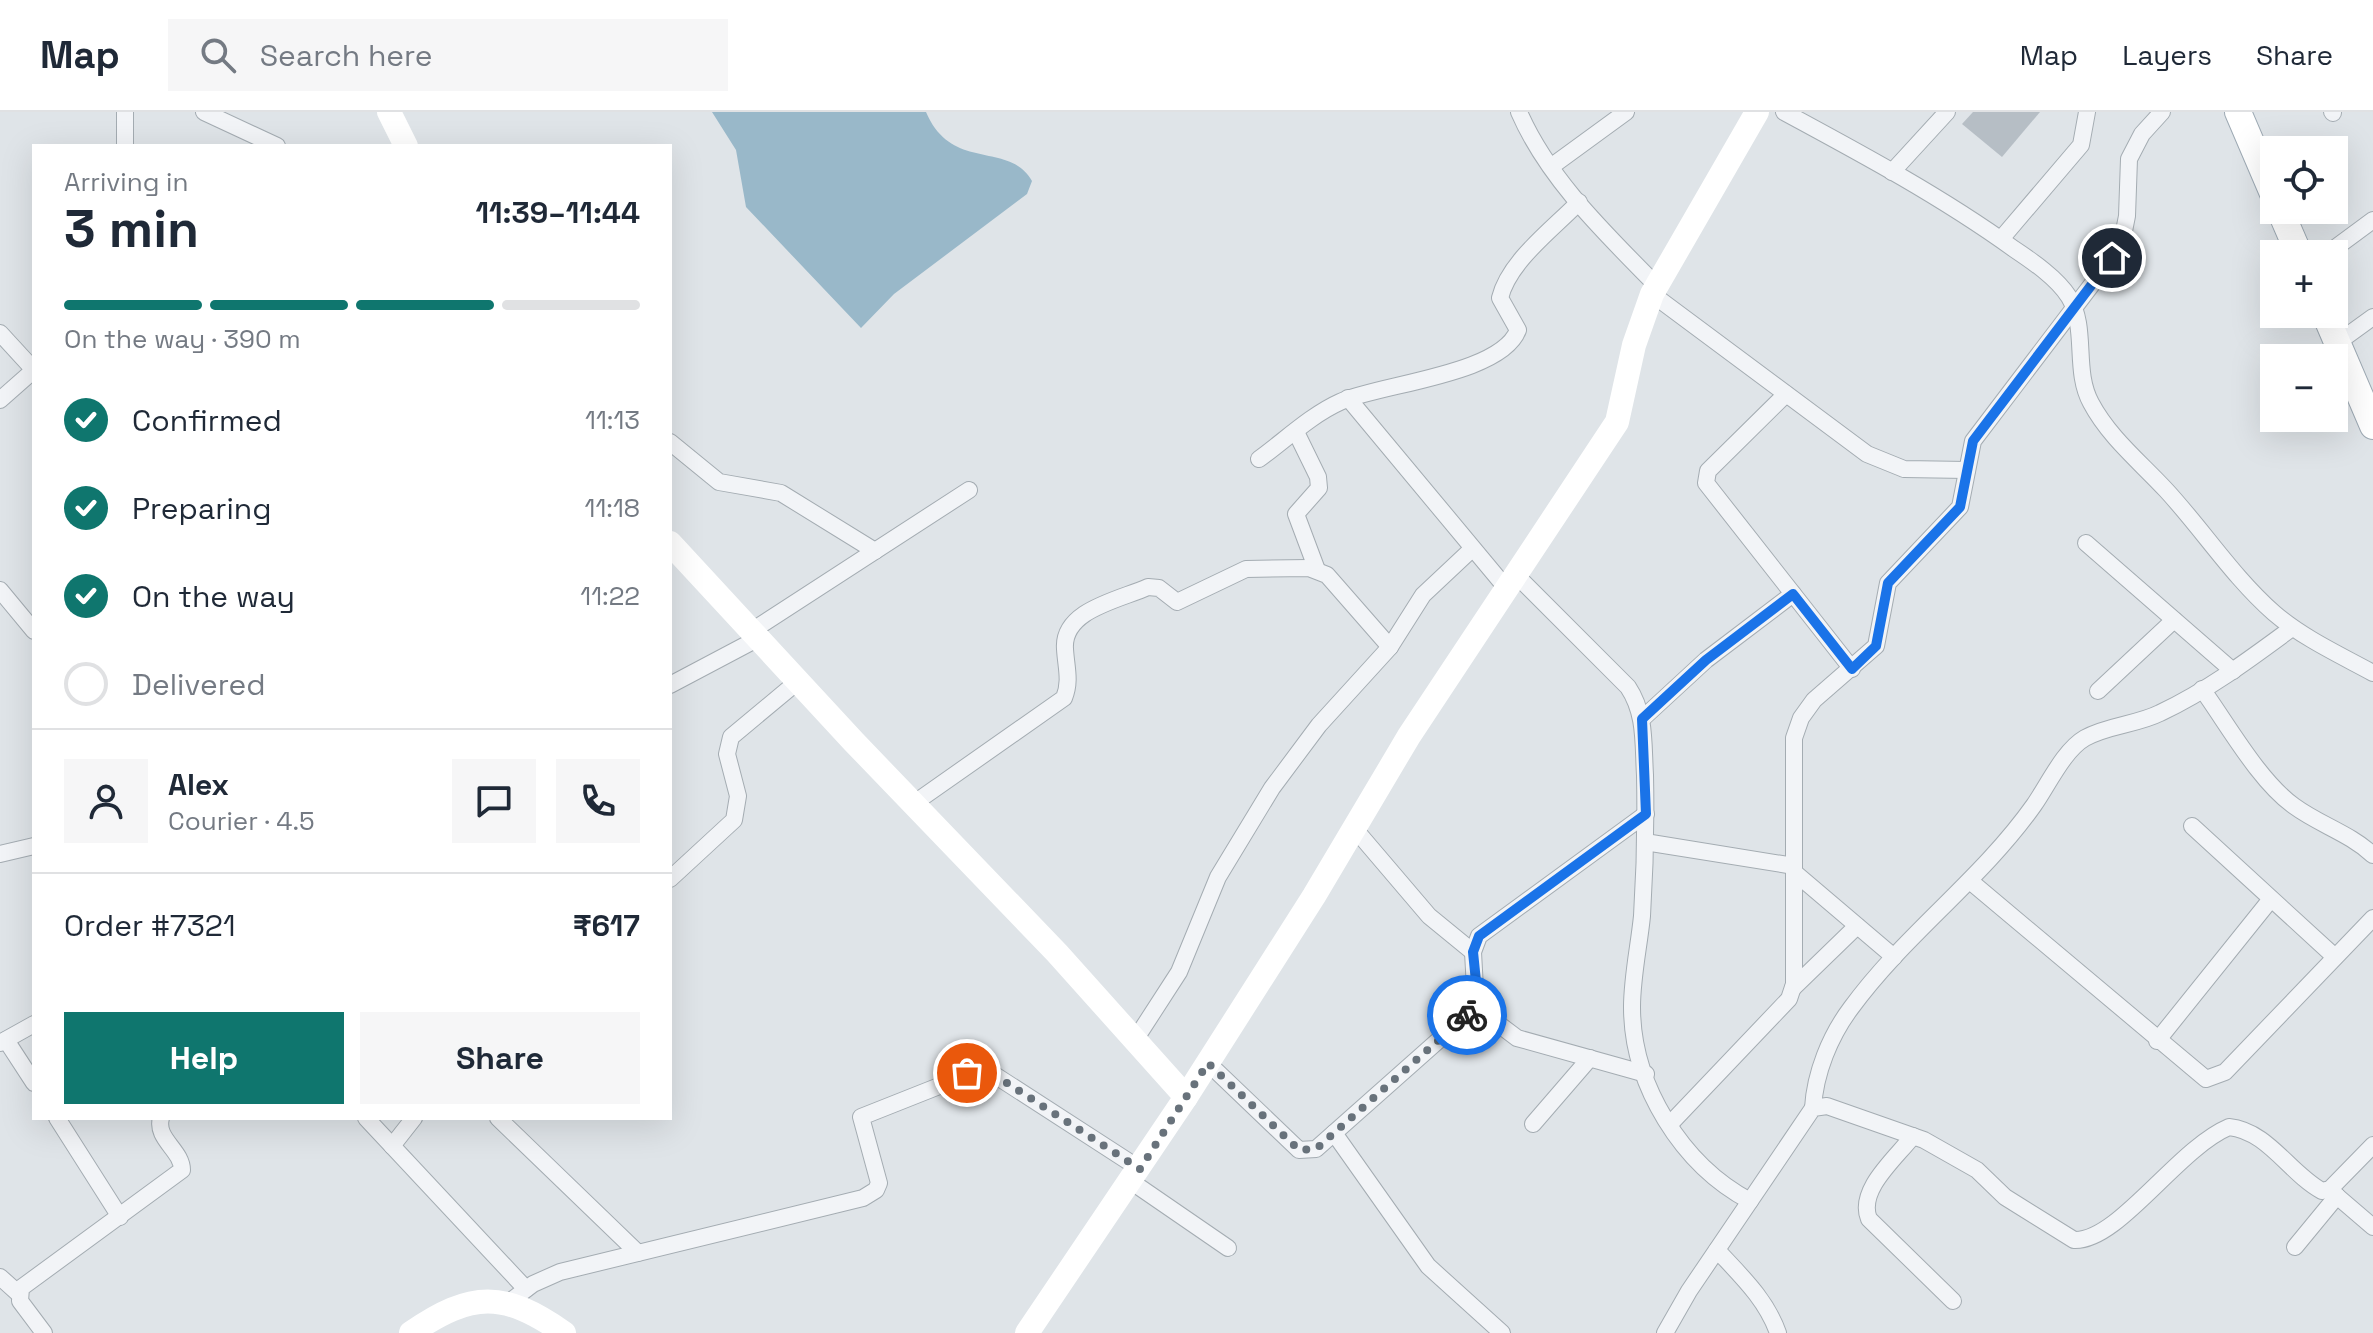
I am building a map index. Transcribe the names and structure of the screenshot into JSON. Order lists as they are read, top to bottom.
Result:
{
  "page": {
    "header": "Map",
    "search": "Search here",
    "nav": ["Map", "Layers", "Share"],
    "map_buttons": ["+", "−"],
    "heading": ["3 min", "Arriving in", "11:39–11:44"],
    "panel": [
      "Alex",
      "Courier · 4.5",
      "Order #7321",
      "₹617"
    ],
    "bar": "On the way · 390 m",
    "list": [
      ["Confirmed", "11:13"],
      ["Preparing", "11:18"],
      ["On the way", "11:22"],
      "Delivered"
    ],
    "buttons": ["Help", "Share"]
  }
}
